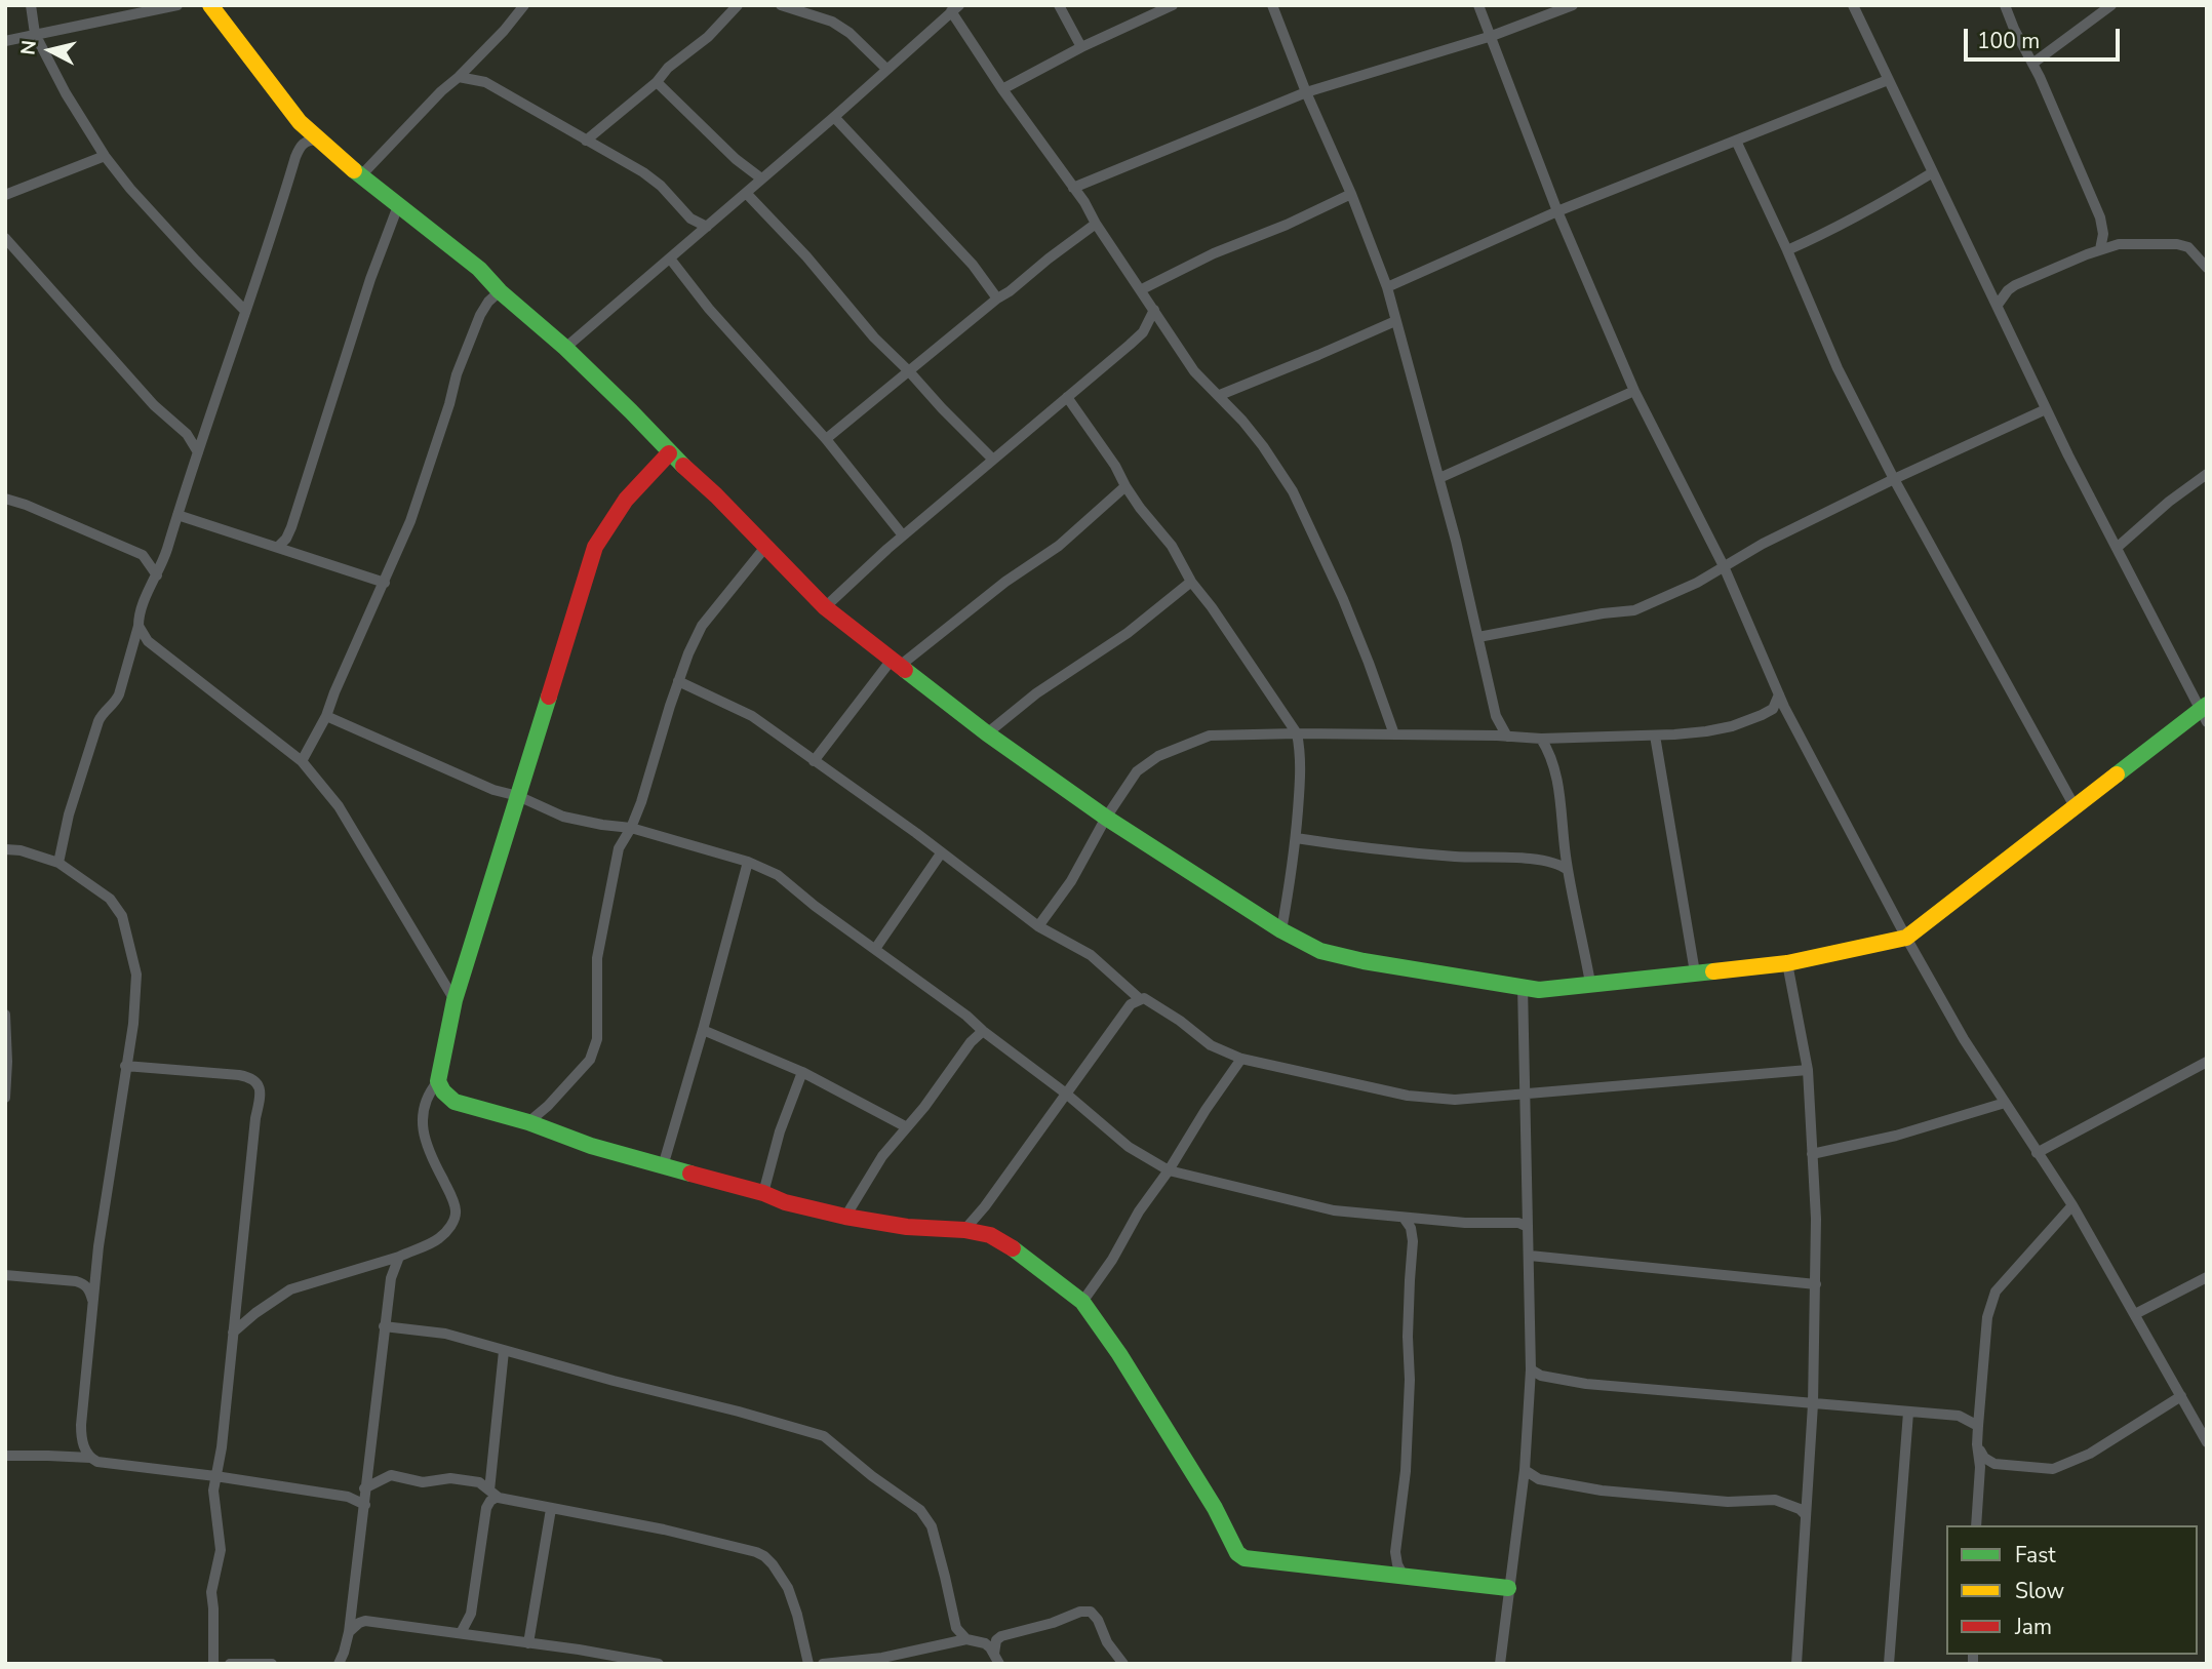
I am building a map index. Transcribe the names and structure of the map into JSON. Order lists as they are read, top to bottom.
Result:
{
  "legend": ["Fast", "Slow", "Jam"],
  "scale_bar": "100 m",
  "north": "left"
}
